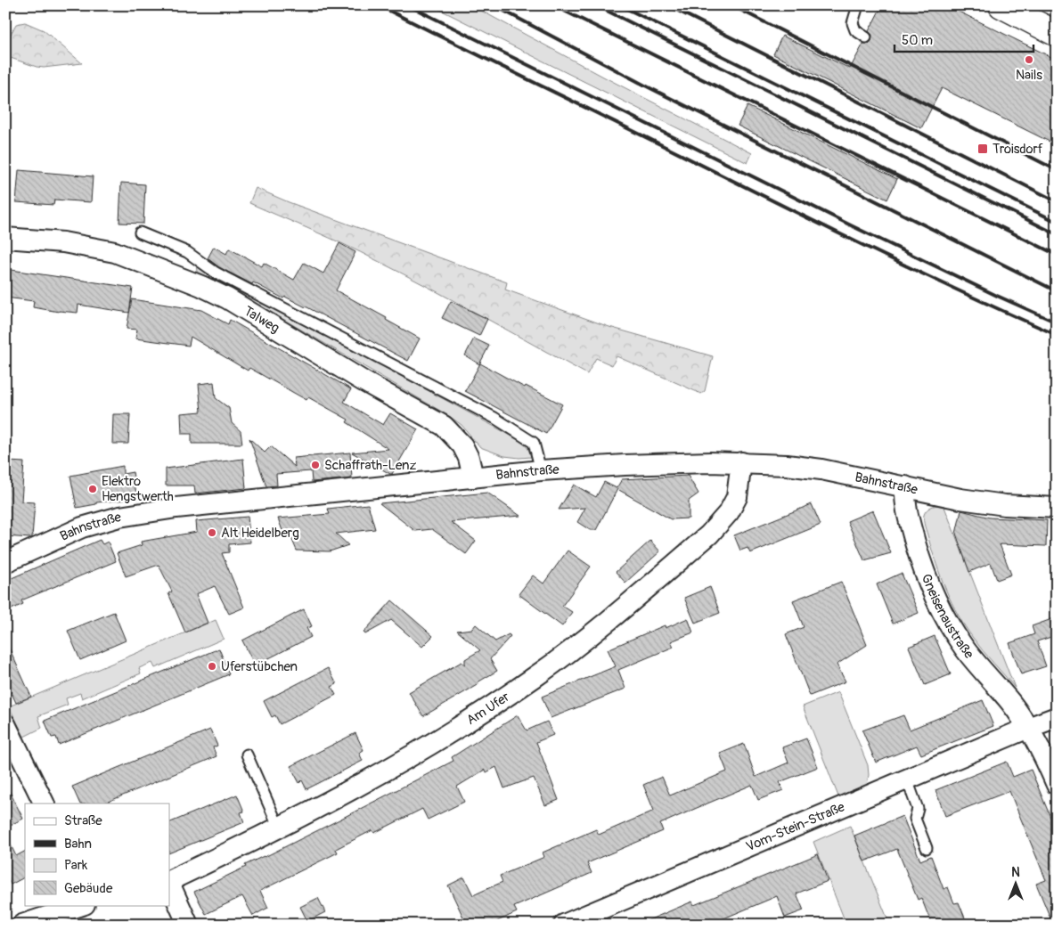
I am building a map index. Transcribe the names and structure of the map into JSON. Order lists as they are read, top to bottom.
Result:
{
  "streets": {
    "street": [
      "Talweg",
      "Bahnstraße",
      "Gneisenaustraße",
      "Am Ufer",
      "Vom-Stein-Straße"
    ]
  },
  "crossings": [
    ["Talweg", "Bahnstraße"],
    ["Bahnstraße", "Gneisenaustraße"],
    ["Bahnstraße", "Am Ufer"],
    ["Gneisenaustraße", "Vom-Stein-Straße"]
  ],
  "places": {
    "other": [
      "Nails",
      "Schaffrath-Lenz",
      "Elektro Hengstwerth",
      "Alt Heidelberg",
      "Uferstübchen"
    ],
    "transit": ["Troisdorf"]
  },
  "legend": [
    "Straße",
    "Bahn",
    "Park",
    "Gebäude"
  ],
  "scale_bar": "50 m",
  "north": "top"
}
